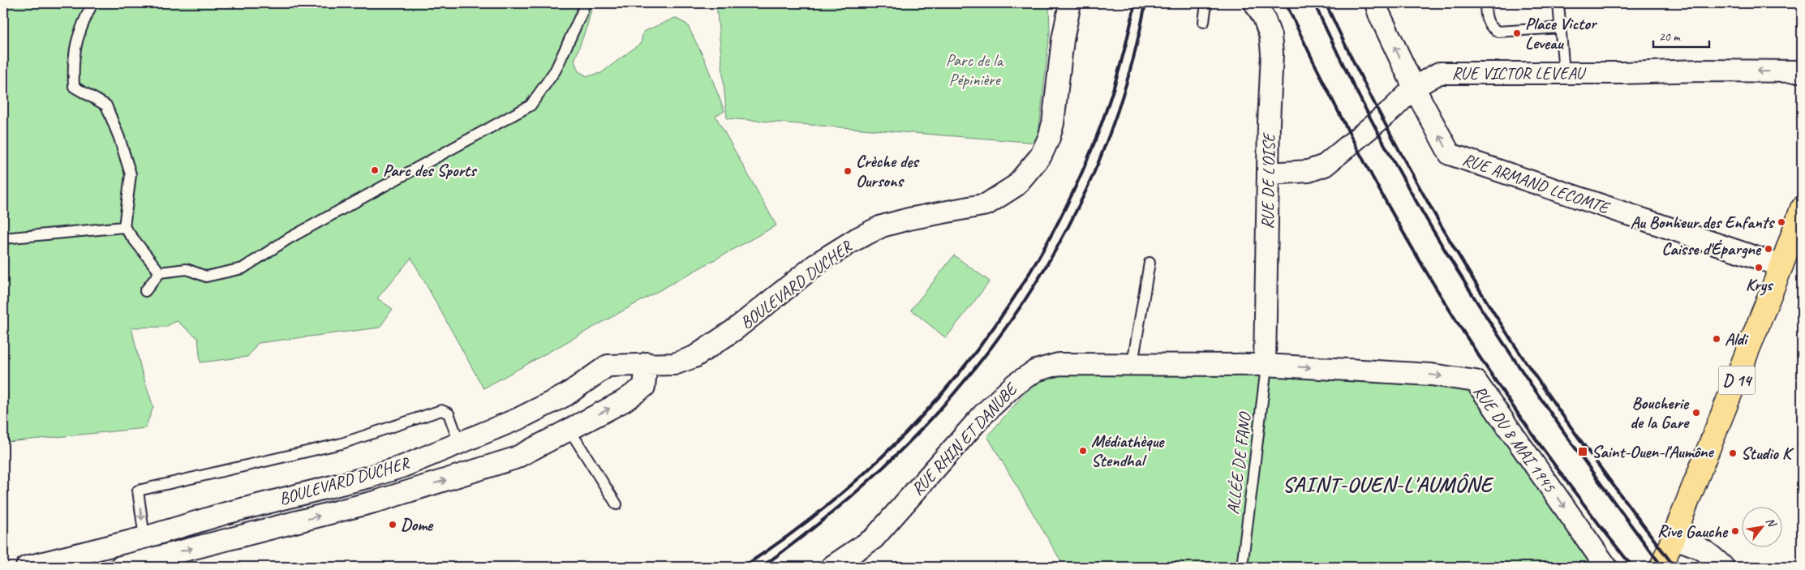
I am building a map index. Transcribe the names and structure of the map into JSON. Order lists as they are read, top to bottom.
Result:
{
  "streets": {
    "main road": ["D 14"],
    "street": [
      "RUE VICTOR LEVEAU",
      "RUE DE L'OISE",
      "RUE ARMAND LECOMTE",
      "BOULEVARD DUCHER",
      "RUE DU 8 MAI 1945",
      "RUE RHIN ET DANUBE"
    ],
    "lane": ["ALLÉE DE FANO"]
  },
  "crossings": [
    ["RUE VICTOR LEVEAU", "RUE DE L'OISE"],
    ["RUE VICTOR LEVEAU", "RUE ARMAND LECOMTE"],
    ["RUE DE L'OISE", "RUE DU 8 MAI 1945"],
    ["RUE DE L'OISE", "RUE RHIN ET DANUBE"],
    ["RUE DE L'OISE", "ALLÉE DE FANO"],
    ["RUE ARMAND LECOMTE", "D 14"],
    ["RUE DU 8 MAI 1945", "RUE RHIN ET DANUBE"],
    ["RUE DU 8 MAI 1945", "ALLÉE DE FANO"],
    ["RUE RHIN ET DANUBE", "ALLÉE DE FANO"]
  ],
  "one_way": ["RUE VICTOR LEVEAU", "RUE ARMAND LECOMTE", "RUE DU 8 MAI 1945"],
  "districts": ["SAINT-OUEN-L'AUMÔNE"],
  "parks": ["Parc de la Pépinière"],
  "places": {
    "other": [
      "Place Victor Leveau",
      "Parc des Sports",
      "Crèche des Oursons",
      "Au Bonheur des Enfants",
      "Caisse d'Épargne",
      "Krys",
      "Aldi",
      "Boucherie de la Gare",
      "Médiathèque Stendhal",
      "Studio K",
      "Dome",
      "Rive Gauche"
    ],
    "transit": ["Saint-Ouen-l'Aumône"]
  },
  "scale_bar": "20 m",
  "north": "top right"
}
